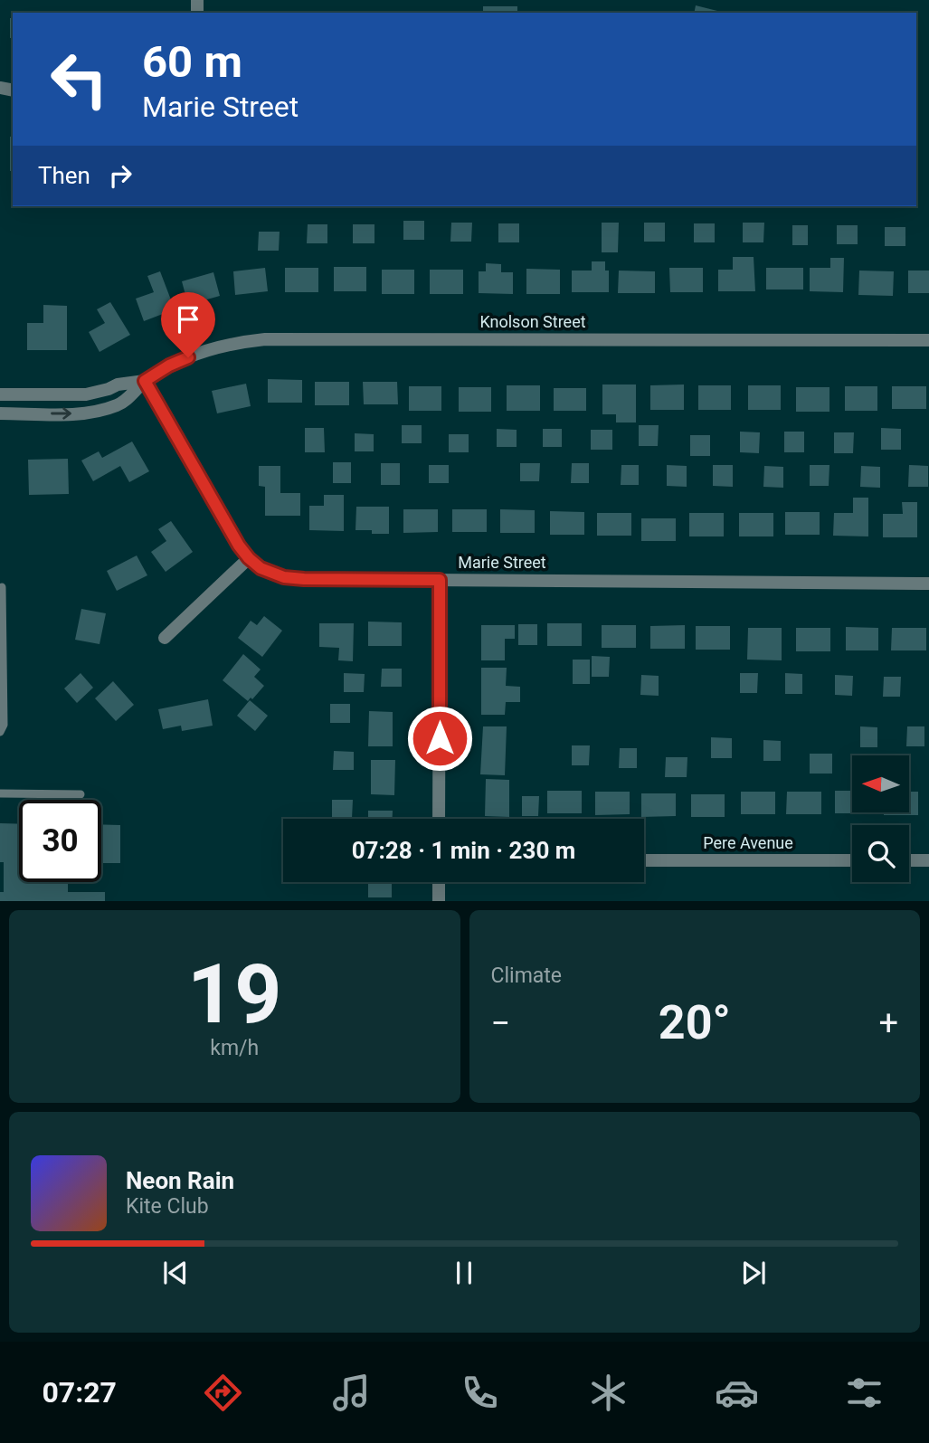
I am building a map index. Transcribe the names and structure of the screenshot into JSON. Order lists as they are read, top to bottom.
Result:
{
  "streets": {
    "street": ["Knolson Street", "Marie Street", "Pere Avenue"]
  },
  "crossings": [
    ["Knolson Street", "Marie Street"]
  ],
  "north": "left",
  "page": {
    "turn": ["60 m", "Marie Street"],
    "then": "Then",
    "limit": "30",
    "trip": "07:28 · 1 min · 230 m",
    "tile": [
      ["19", "km/h"],
      "Climate"
    ],
    "heat": ["−", "20°", "+"],
    "song": ["Neon Rain", "Kite Club"],
    "tabs": "07:27"
  }
}
